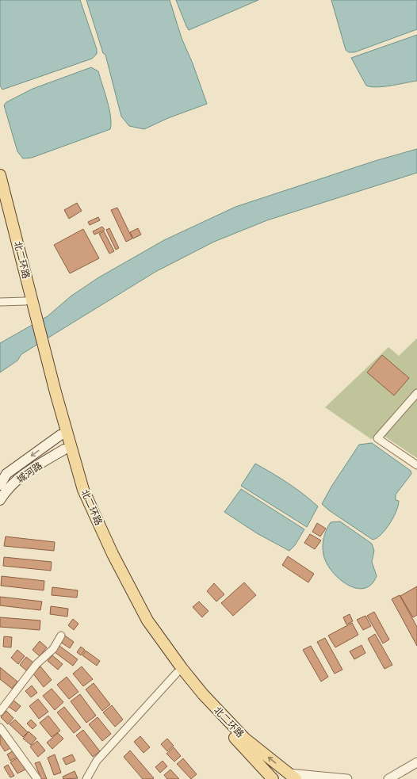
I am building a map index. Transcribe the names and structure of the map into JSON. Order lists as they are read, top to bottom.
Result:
{
  "streets": {
    "main road": ["北二环路", "城河路"]
  },
  "crossings": [
    ["北二环路", "城河路"]
  ]
}
